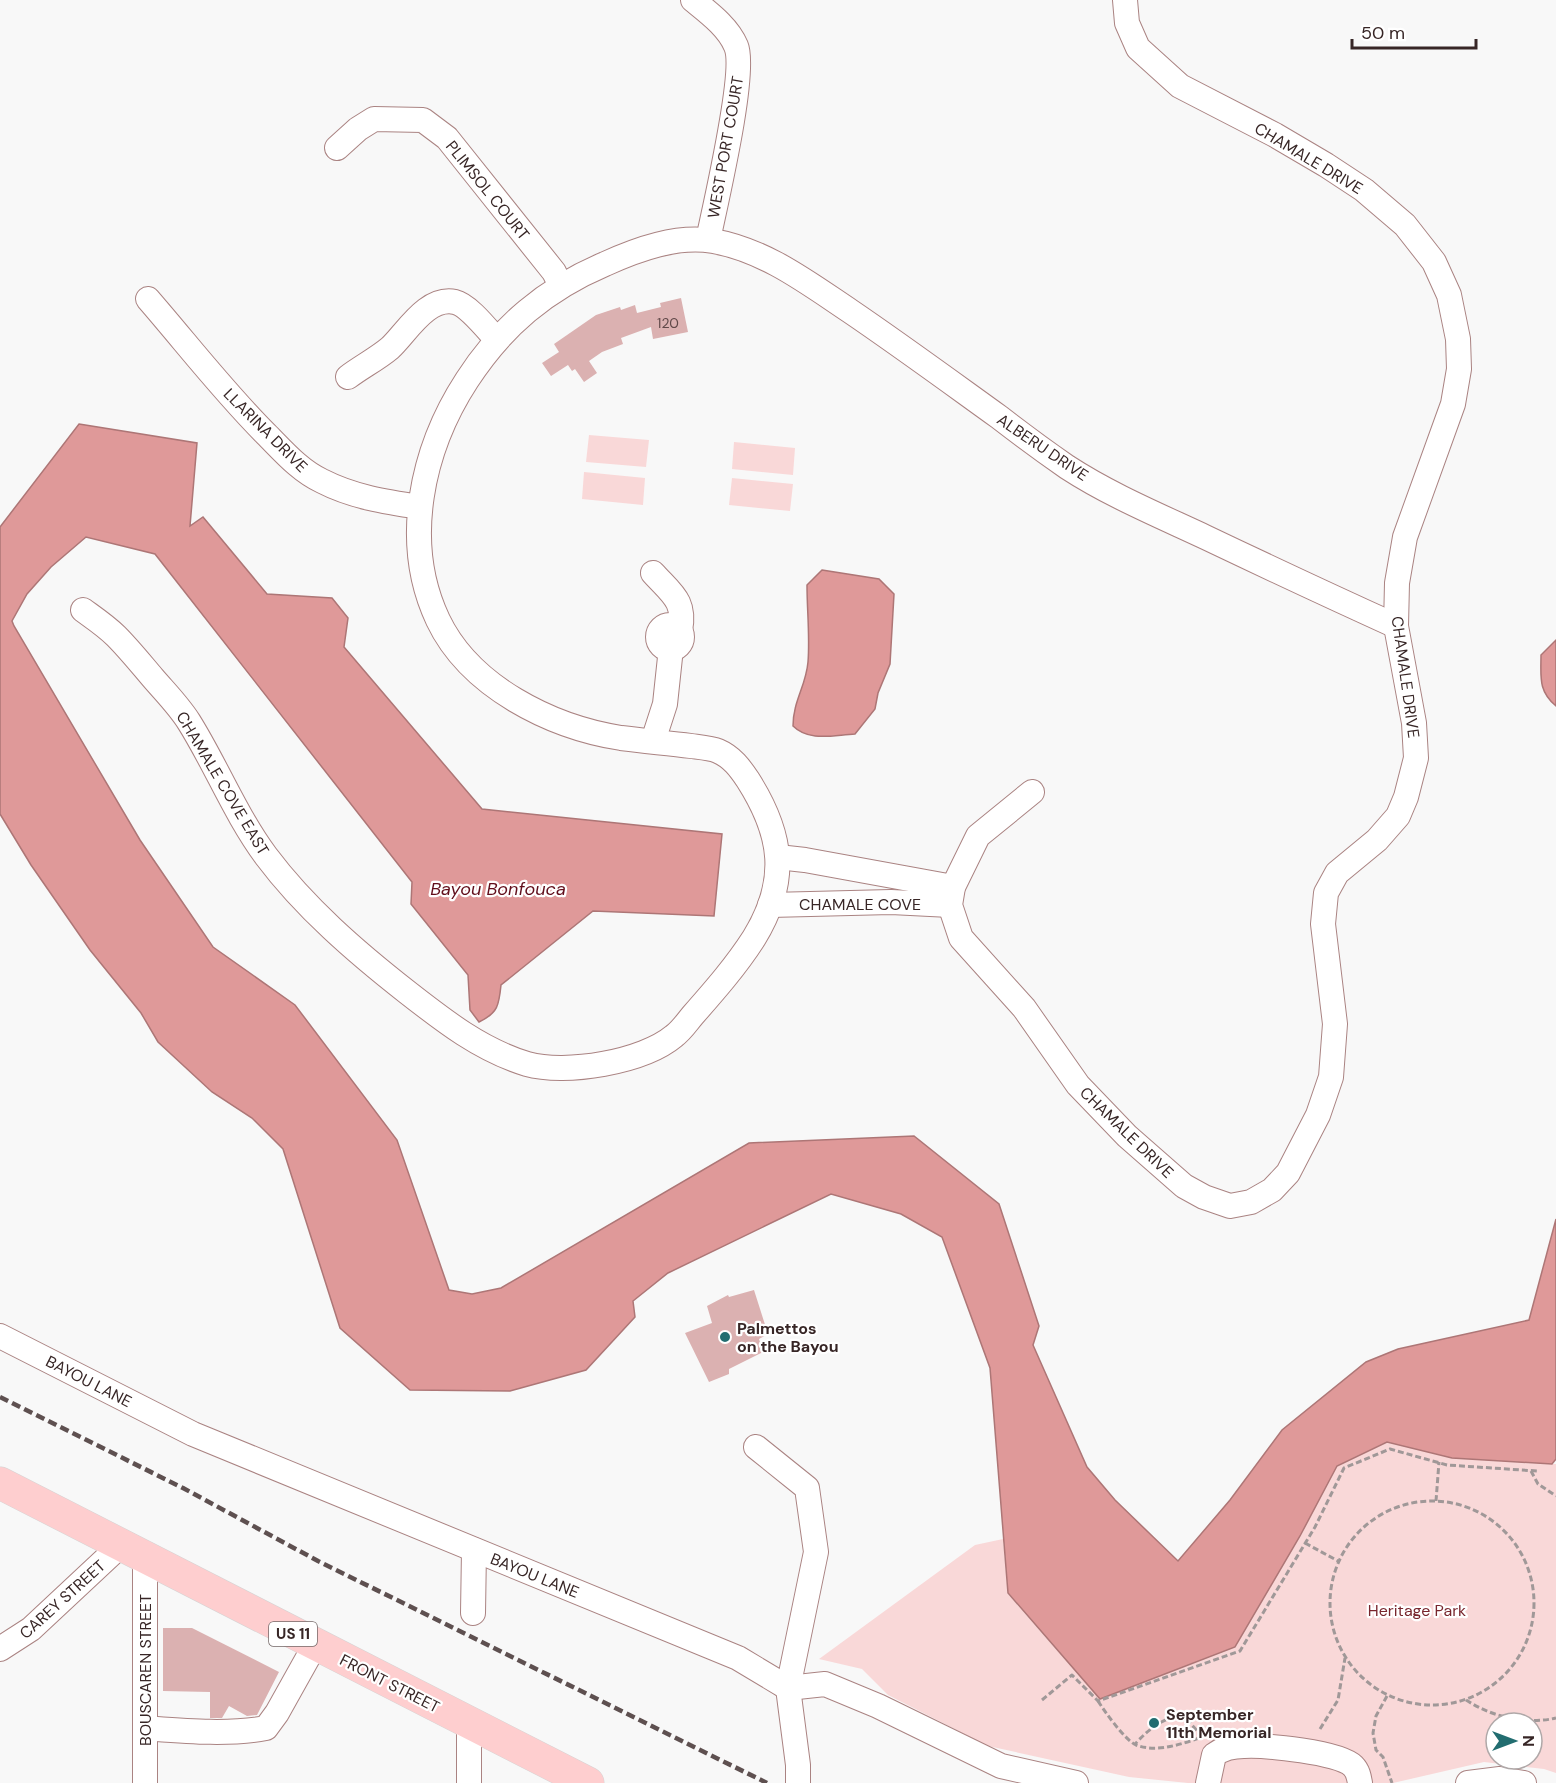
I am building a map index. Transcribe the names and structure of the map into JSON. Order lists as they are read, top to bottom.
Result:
{
  "streets": {
    "main road": ["US 11", "FRONT STREET"],
    "street": [
      "WEST PORT COURT",
      "CHAMALE DRIVE",
      "PLIMSOL COURT",
      "LLARINA DRIVE",
      "ALBERU DRIVE",
      "CHAMALE COVE EAST",
      "CHAMALE COVE",
      "BAYOU LANE",
      "CAREY STREET",
      "BOUSCAREN STREET"
    ]
  },
  "crossings": [
    ["WEST PORT COURT", "ALBERU DRIVE"],
    ["CHAMALE DRIVE", "ALBERU DRIVE"],
    ["CHAMALE DRIVE", "CHAMALE COVE"],
    ["PLIMSOL COURT", "ALBERU DRIVE"],
    ["LLARINA DRIVE", "ALBERU DRIVE"],
    ["ALBERU DRIVE", "CHAMALE COVE EAST"],
    ["ALBERU DRIVE", "CHAMALE COVE"],
    ["CHAMALE COVE EAST", "CHAMALE COVE"],
    ["CAREY STREET", "BOUSCAREN STREET"],
    ["CAREY STREET", "FRONT STREET"],
    ["BOUSCAREN STREET", "FRONT STREET"]
  ],
  "water": ["Bayou Bonfouca"],
  "parks": ["Heritage Park"],
  "places": ["Palmettos on the Bayou", "September 11th Memorial"],
  "house_numbers": ["120"],
  "scale_bar": "50 m",
  "north": "right"
}
